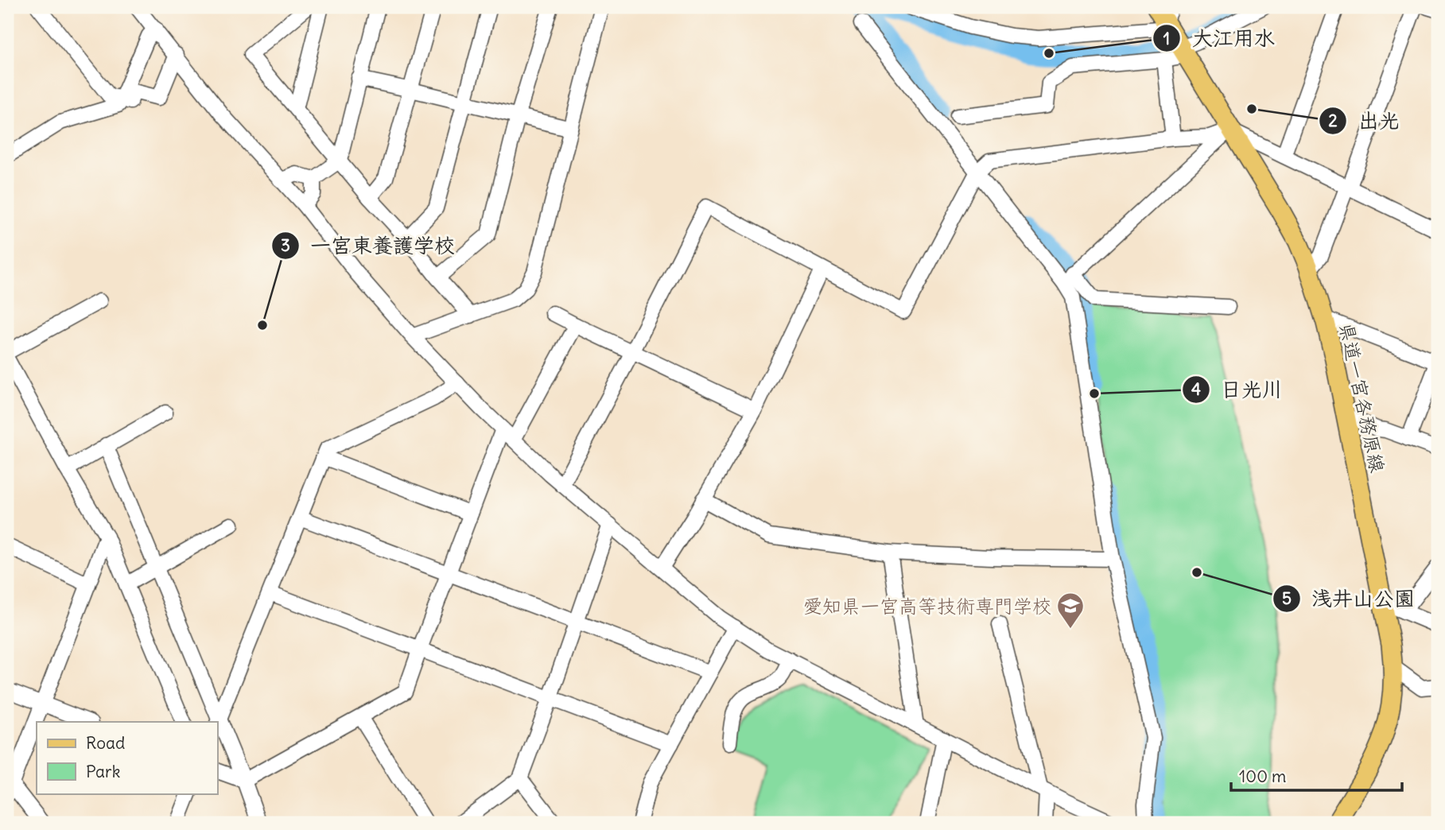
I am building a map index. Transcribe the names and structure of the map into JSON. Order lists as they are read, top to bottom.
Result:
{
  "streets": {
    "main road": ["県道一宮各務原線"]
  },
  "places": {
    "other": [
      "大江用水",
      "出光",
      "一宮東養護学校",
      "日光川",
      "浅井山公園"
    ],
    "school or university": ["愛知県一宮高等技術専門学校"]
  },
  "legend": ["Road", "Park"],
  "scale_bar": "100 m"
}
